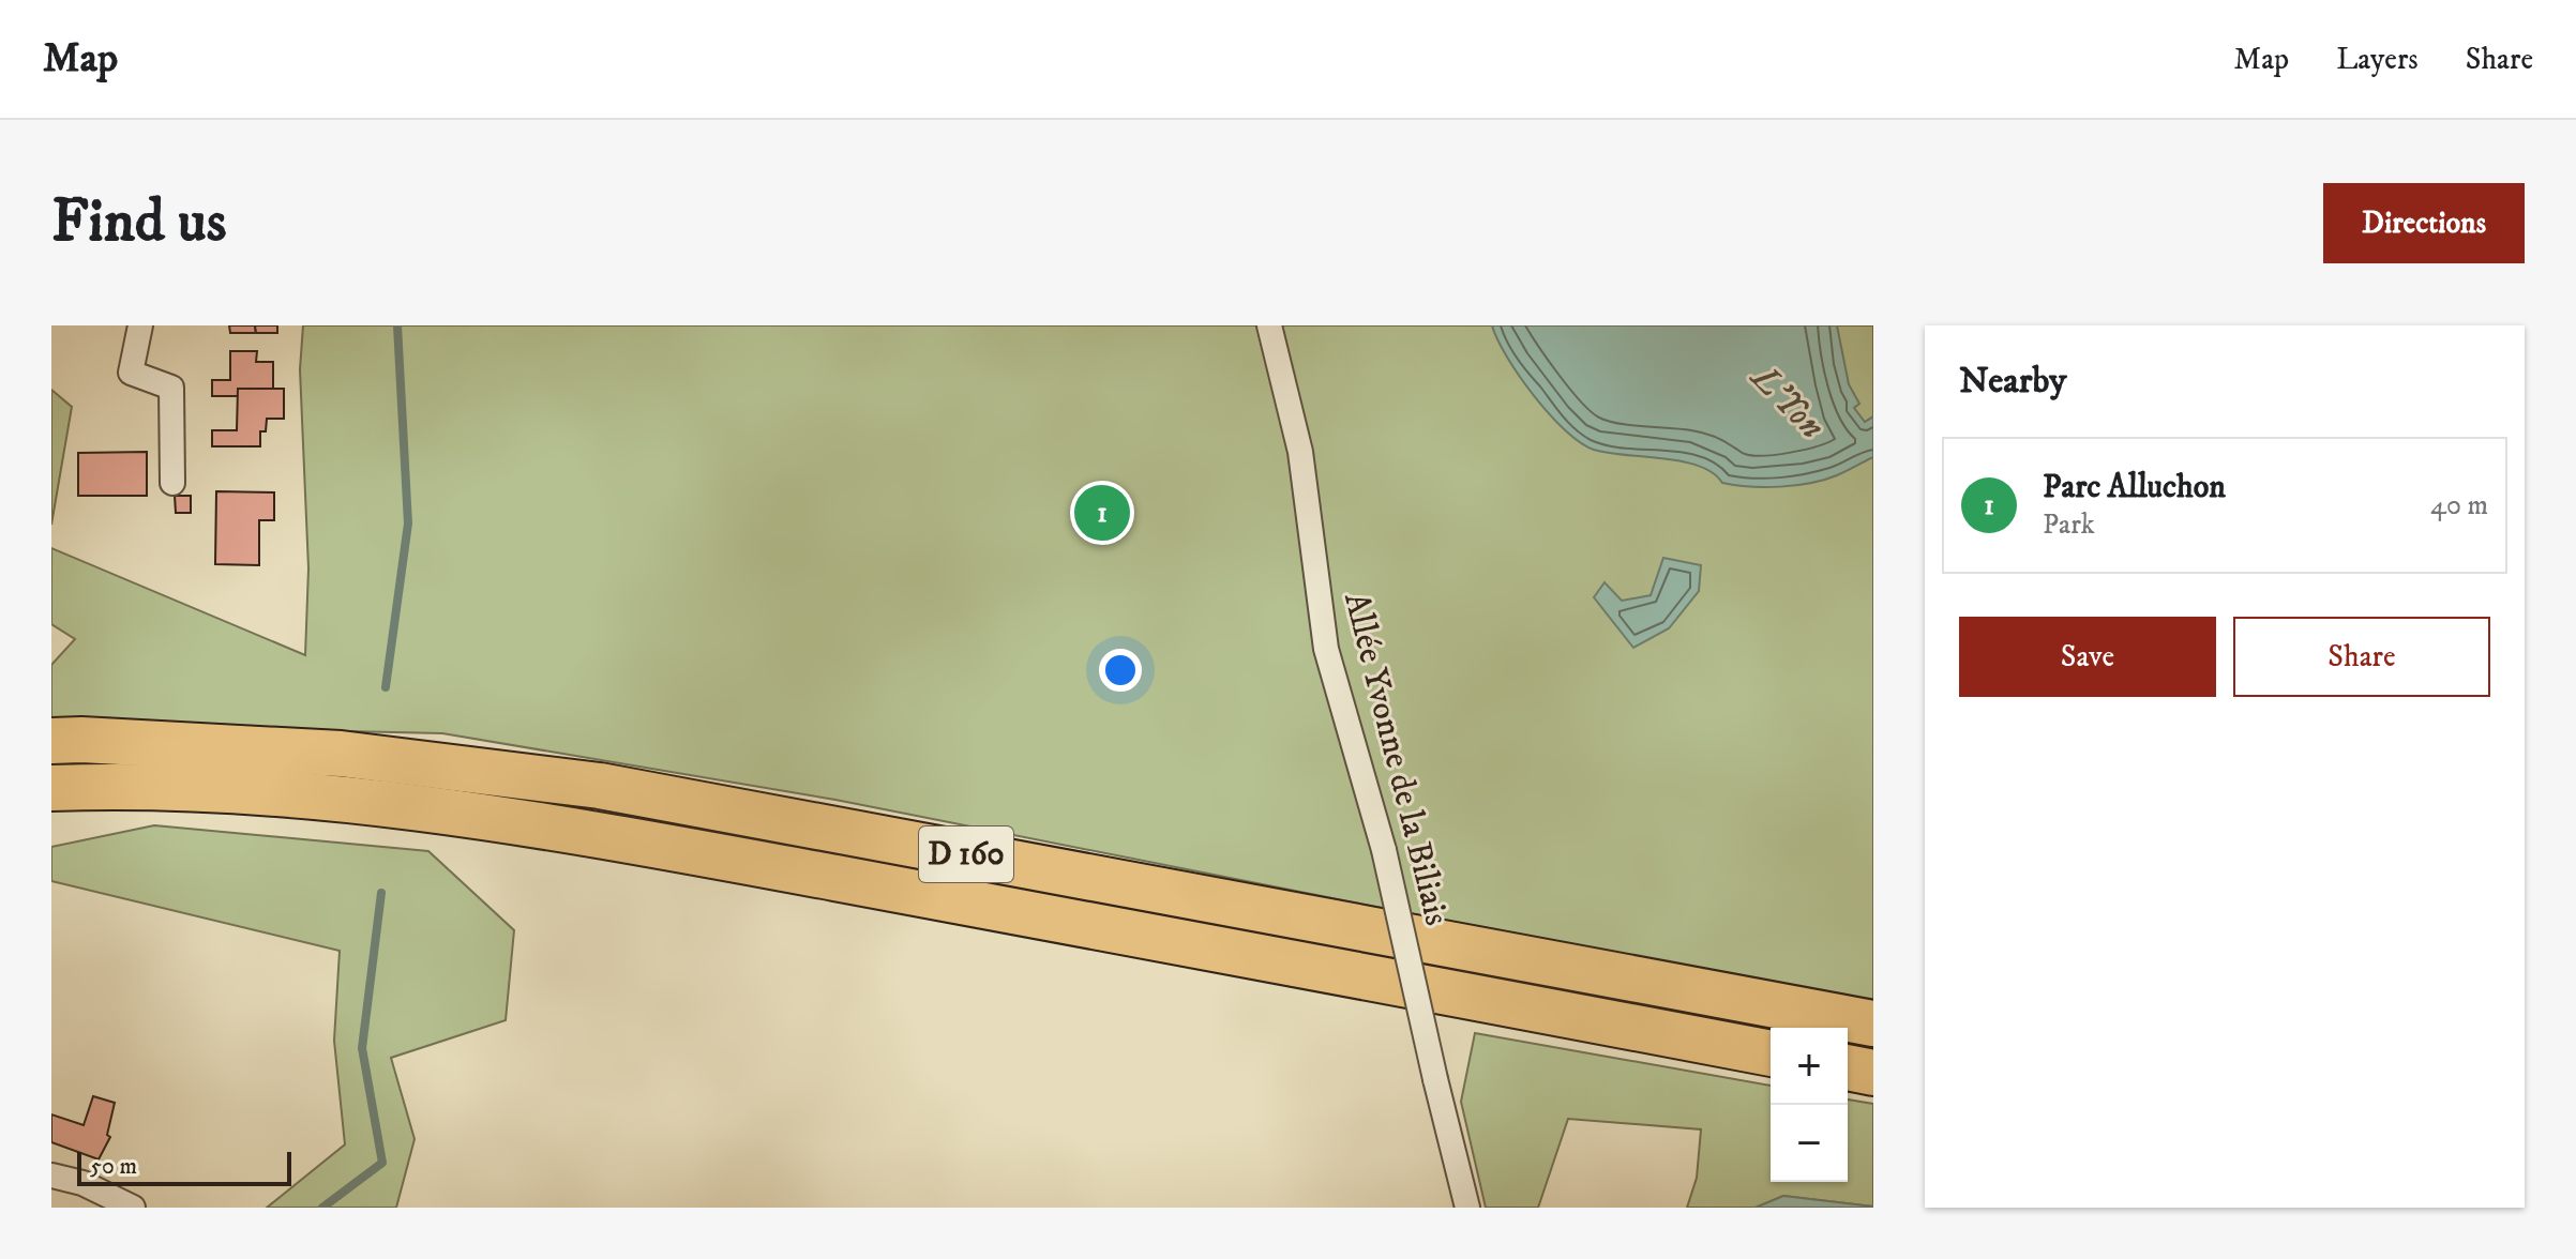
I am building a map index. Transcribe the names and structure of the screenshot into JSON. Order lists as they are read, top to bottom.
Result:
{
  "streets": {
    "highway": ["D 160"],
    "street": ["Allée Yvonne de la Biliais"]
  },
  "water": ["L'Yon"],
  "scale_bar": "50 m",
  "page": {
    "header": "Map",
    "nav": ["Map", "Layers", "Share"],
    "buttons": [
      "Directions",
      ["Save", "Share"]
    ],
    "title": "Find us",
    "heading": "Nearby",
    "list": [
      {
        "mark": "1",
        "name": "Parc Alluchon",
        "note": "Park",
        "value": "40 m"
      }
    ],
    "pins": "1",
    "map_buttons": ["+", "−"],
    "scale": "50 m"
  }
}
